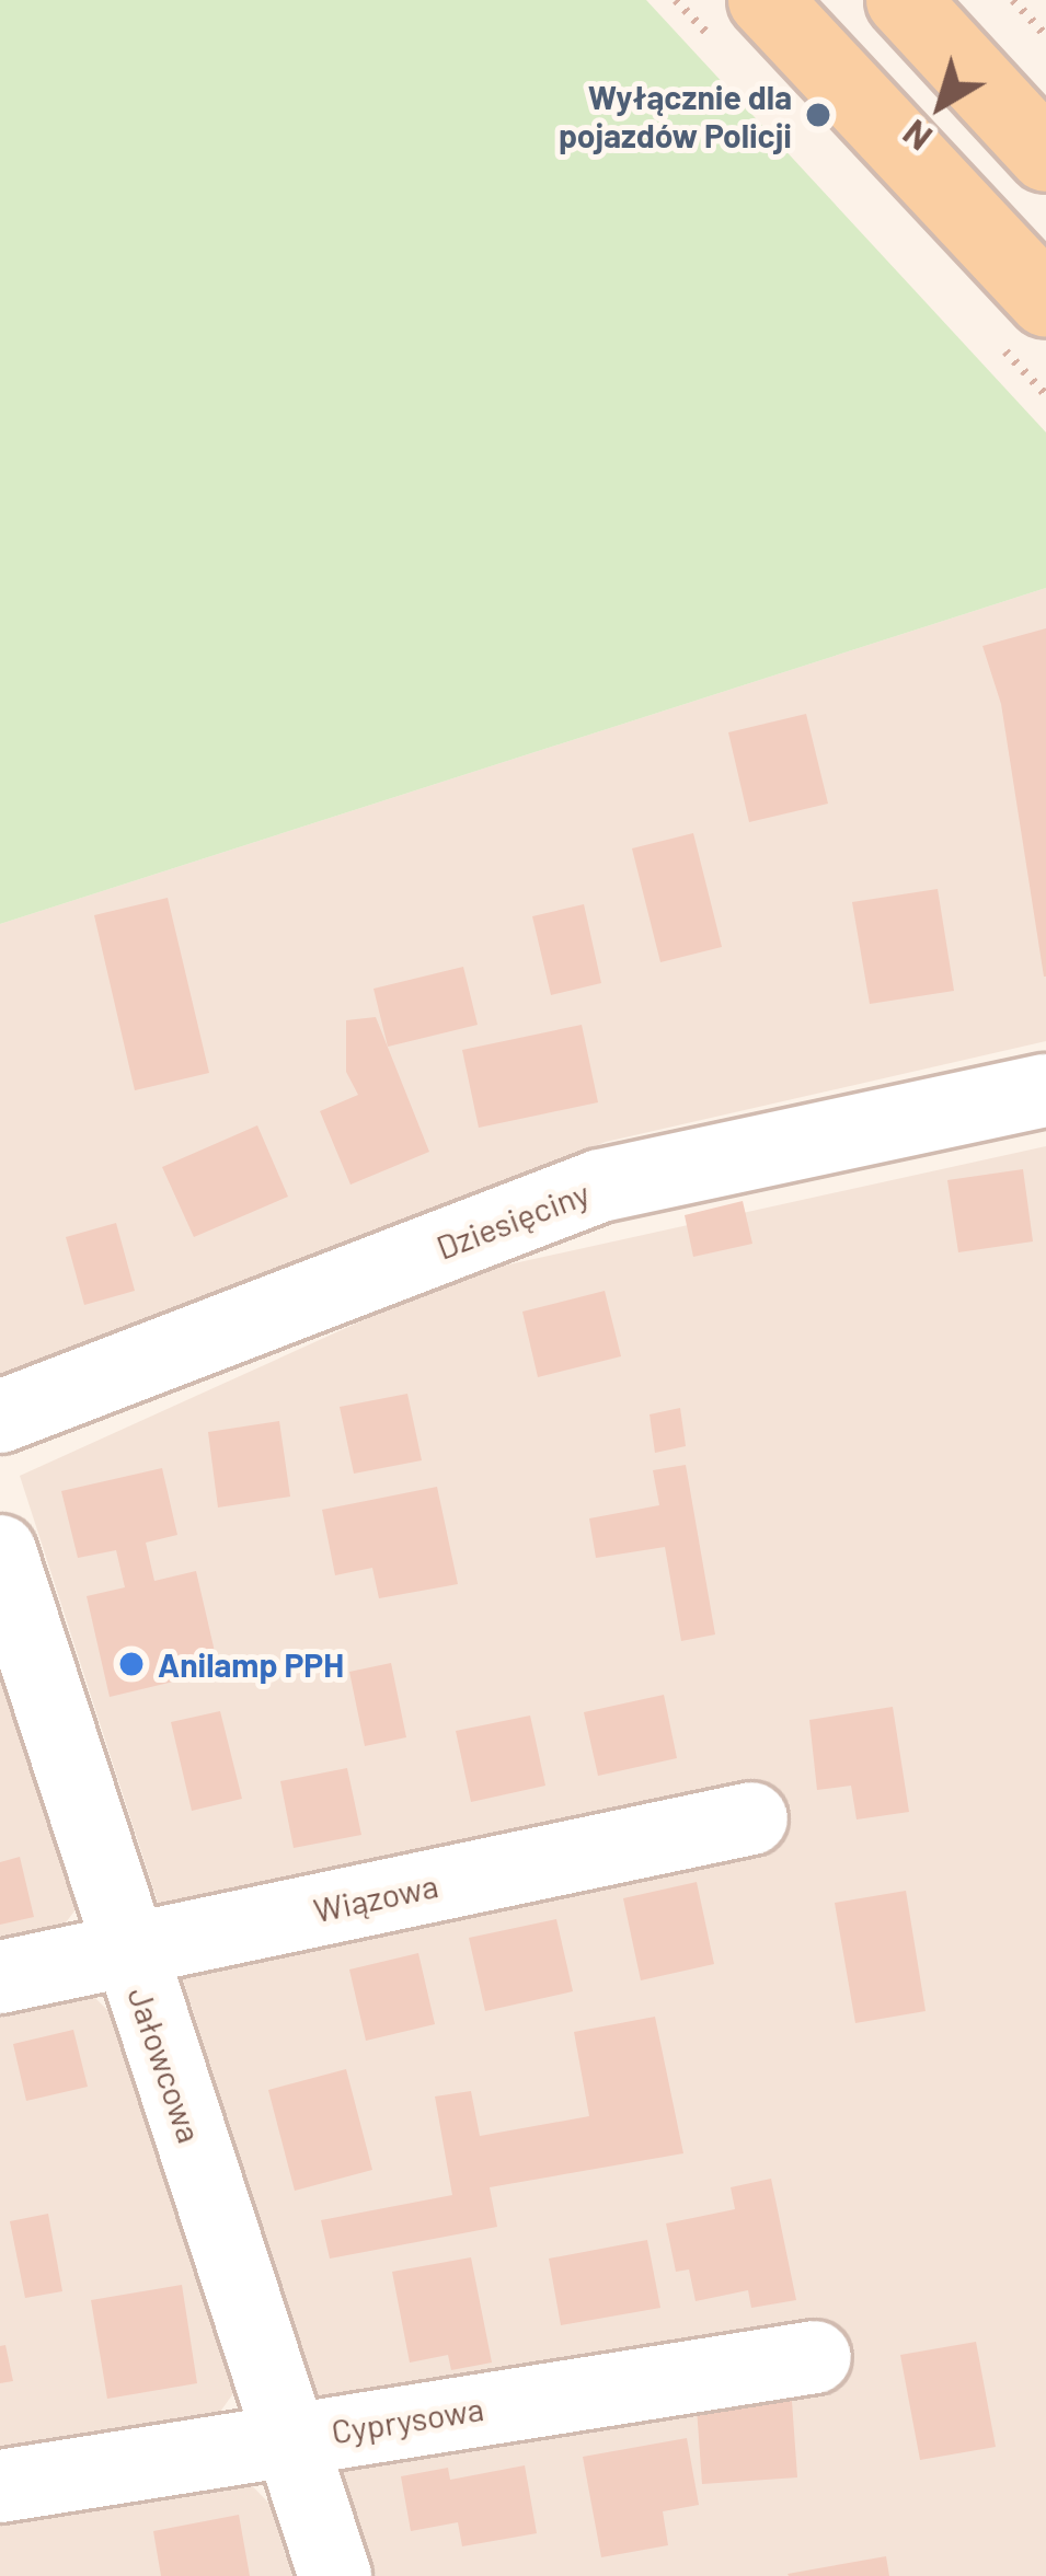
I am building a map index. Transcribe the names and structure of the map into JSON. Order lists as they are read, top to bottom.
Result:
{
  "streets": {
    "street": [
      "Dziesięciny",
      "Wiązowa",
      "Jałowcowa",
      "Cyprysowa"
    ]
  },
  "crossings": [
    ["Wiązowa", "Jałowcowa"],
    ["Jałowcowa", "Cyprysowa"]
  ],
  "places": ["Wyłącznie dla pojazdów Policji", "Anilamp PPH"],
  "north": "bottom left"
}
